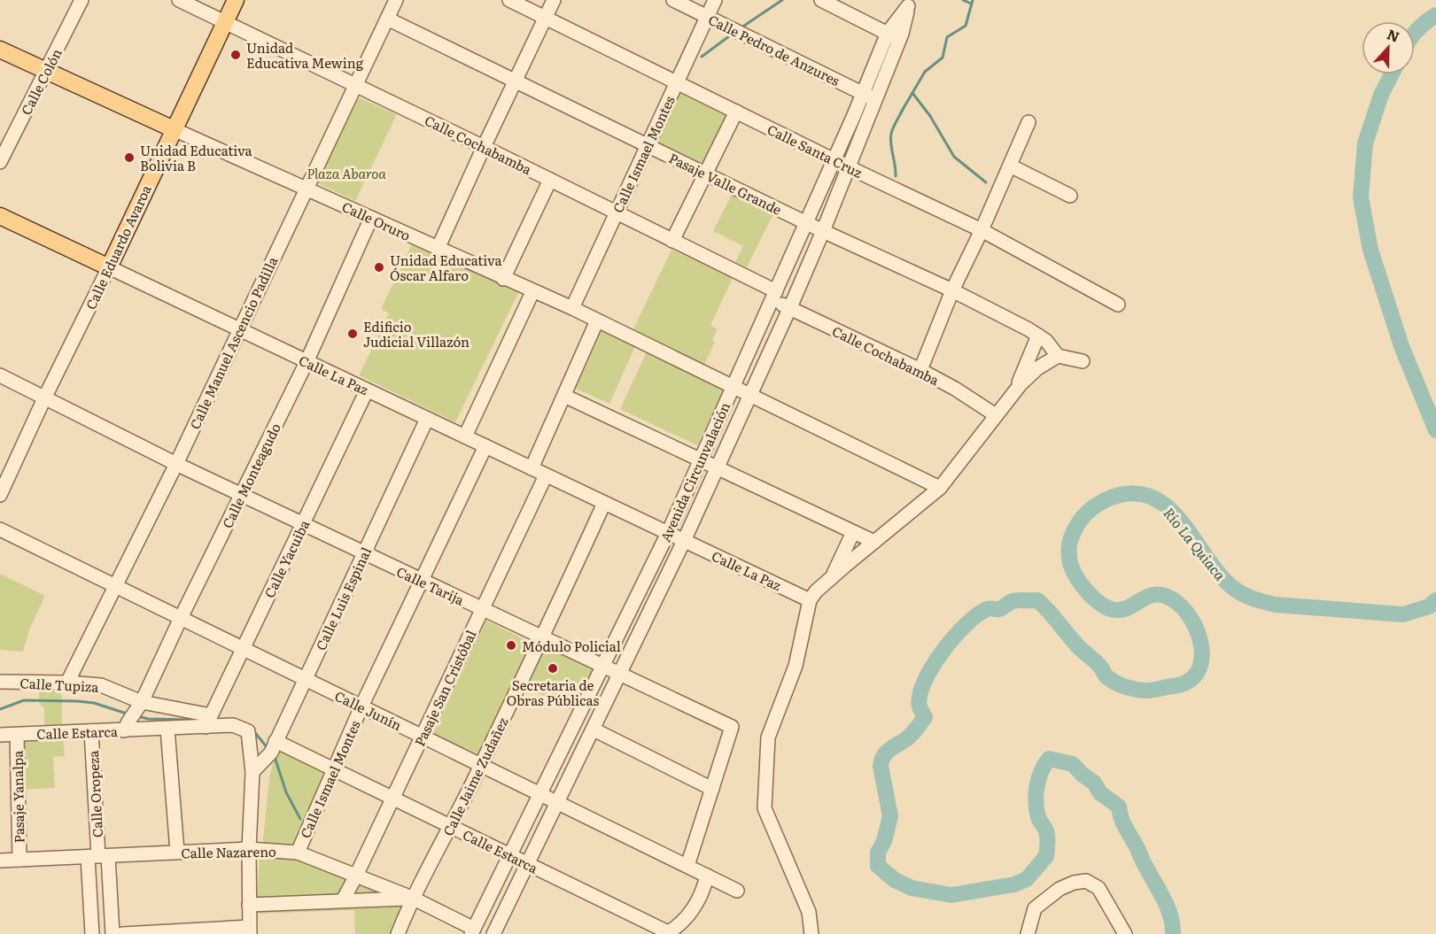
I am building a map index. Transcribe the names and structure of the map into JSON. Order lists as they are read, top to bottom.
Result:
{
  "streets": {
    "main road": ["Calle Oruro", "Calle Eduardo Avaroa", "Calle La Paz"],
    "street": [
      "Calle Pedro de Anzures",
      "Calle Colón",
      "Calle Cochabamba",
      "Calle Santa Cruz",
      "Calle Ismael Montes",
      "Pasaje Valle Grande",
      "Calle Manuel Ascencio Padilla",
      "Avenida Circunvalación",
      "Calle Monteagudo",
      "Calle Yacuiba",
      "Calle Tarija",
      "Calle Luis Espinal",
      "Calle Tupiza",
      "Pasaje San Cristóbal",
      "Calle Junín",
      "Calle Estarca",
      "Calle Jaime Zudañez",
      "Calle Oropeza",
      "Pasaje Yanalpa",
      "Calle Nazareno"
    ]
  },
  "crossings": [
    ["Calle Pedro de Anzures", "Calle Ismael Montes"],
    ["Calle Pedro de Anzures", "Avenida Circunvalación"],
    ["Calle Colón", "Calle Oruro"],
    ["Calle Cochabamba", "Calle Ismael Montes"],
    ["Calle Cochabamba", "Calle Eduardo Avaroa"],
    ["Calle Cochabamba", "Calle Manuel Ascencio Padilla"],
    ["Calle Cochabamba", "Avenida Circunvalación"],
    ["Calle Santa Cruz", "Calle Ismael Montes"],
    ["Calle Santa Cruz", "Avenida Circunvalación"],
    ["Calle Ismael Montes", "Pasaje Valle Grande"],
    ["Calle Ismael Montes", "Calle Oruro"],
    ["Calle Ismael Montes", "Calle La Paz"],
    ["Calle Ismael Montes", "Calle Tarija"],
    ["Calle Ismael Montes", "Calle Junín"],
    ["Calle Ismael Montes", "Calle Estarca"],
    ["Calle Ismael Montes", "Calle Nazareno"],
    ["Pasaje Valle Grande", "Calle Manuel Ascencio Padilla"],
    ["Pasaje Valle Grande", "Avenida Circunvalación"],
    ["Calle Oruro", "Calle Eduardo Avaroa"],
    ["Calle Oruro", "Calle Manuel Ascencio Padilla"],
    ["Calle Oruro", "Avenida Circunvalación"],
    ["Calle Oruro", "Calle Monteagudo"],
    ["Calle Eduardo Avaroa", "Calle La Paz"],
    ["Calle Eduardo Avaroa", "Calle Tarija"],
    ["Calle Manuel Ascencio Padilla", "Calle La Paz"],
    ["Calle Manuel Ascencio Padilla", "Calle Tarija"],
    ["Calle Manuel Ascencio Padilla", "Calle Tupiza"],
    ["Calle Manuel Ascencio Padilla", "Calle Junín"],
    ["Calle La Paz", "Avenida Circunvalación"],
    ["Calle La Paz", "Calle Monteagudo"],
    ["Calle La Paz", "Calle Yacuiba"],
    ["Calle La Paz", "Calle Luis Espinal"],
    ["Calle La Paz", "Pasaje San Cristóbal"],
    ["Calle La Paz", "Calle Jaime Zudañez"],
    ["Avenida Circunvalación", "Calle Tarija"],
    ["Avenida Circunvalación", "Calle Junín"],
    ["Avenida Circunvalación", "Calle Estarca"],
    ["Avenida Circunvalación", "Calle Nazareno"],
    ["Calle Monteagudo", "Calle Tarija"],
    ["Calle Monteagudo", "Calle Tupiza"],
    ["Calle Monteagudo", "Calle Junín"],
    ["Calle Monteagudo", "Calle Estarca"],
    ["Calle Yacuiba", "Calle Tarija"],
    ["Calle Yacuiba", "Calle Tupiza"],
    ["Calle Yacuiba", "Calle Junín"],
    ["Calle Yacuiba", "Calle Estarca"],
    ["Calle Tarija", "Calle Luis Espinal"],
    ["Calle Tarija", "Pasaje San Cristóbal"],
    ["Calle Tarija", "Calle Junín"],
    ["Calle Tarija", "Calle Jaime Zudañez"],
    ["Calle Luis Espinal", "Calle Junín"],
    ["Calle Luis Espinal", "Calle Estarca"],
    ["Calle Tupiza", "Calle Estarca"],
    ["Pasaje San Cristóbal", "Calle Junín"],
    ["Pasaje San Cristóbal", "Calle Estarca"],
    ["Pasaje San Cristóbal", "Calle Nazareno"],
    ["Calle Junín", "Calle Jaime Zudañez"],
    ["Calle Estarca", "Calle Jaime Zudañez"],
    ["Calle Estarca", "Calle Oropeza"],
    ["Calle Estarca", "Pasaje Yanalpa"],
    ["Calle Jaime Zudañez", "Calle Nazareno"],
    ["Calle Oropeza", "Calle Nazareno"],
    ["Pasaje Yanalpa", "Calle Nazareno"]
  ],
  "water": ["Río La Quiaca"],
  "parks": ["Plaza Abaroa"],
  "places": [
    "Unidad Educativa Mewing",
    "Unidad Educativa Bolivia B",
    "Unidad Educativa Óscar Alfaro",
    "Edificio Judicial Villazón",
    "Módulo Policial",
    "Secretaria de Obras Públicas"
  ],
  "north": "top"
}
